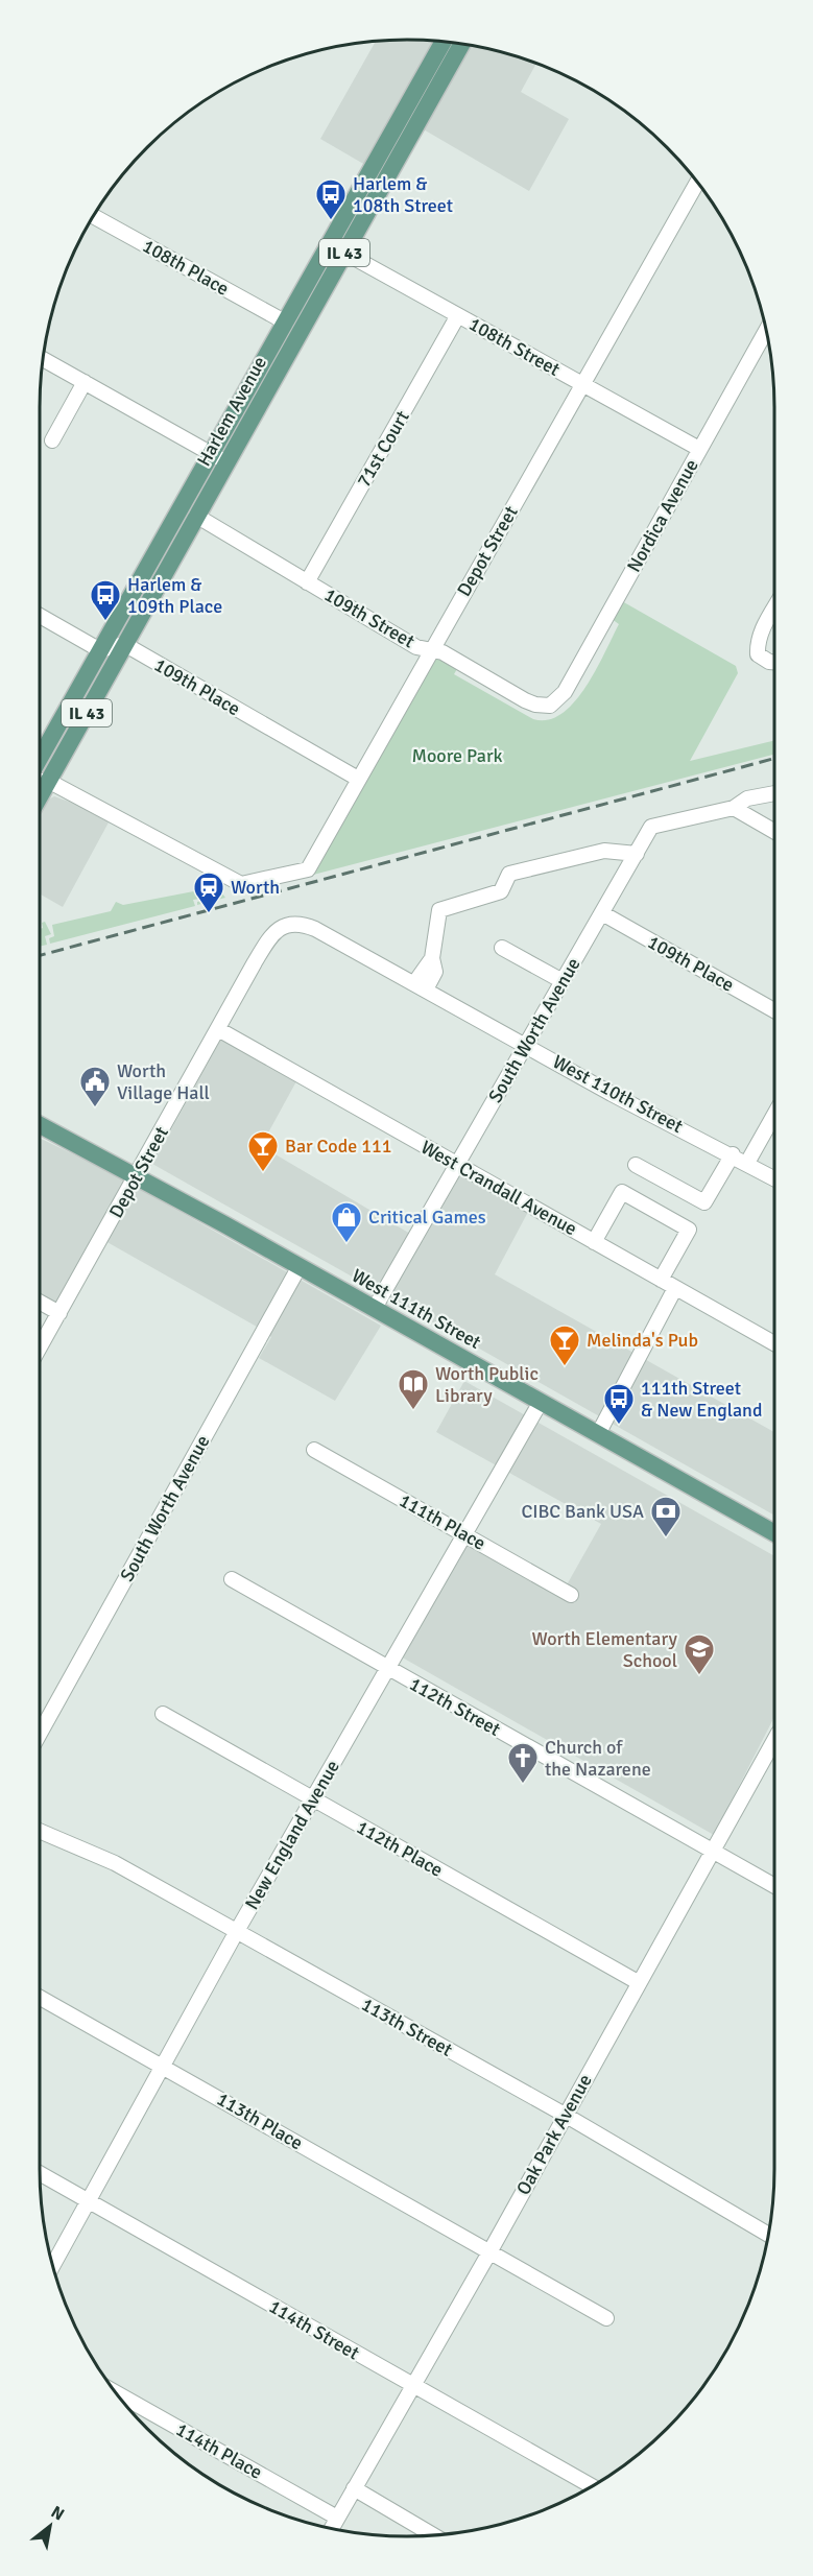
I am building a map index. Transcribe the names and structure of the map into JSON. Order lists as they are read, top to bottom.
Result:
{
  "streets": {
    "main road": ["IL 43", "Harlem Avenue", "West 111th Street"],
    "street": [
      "108th Place",
      "108th Street",
      "71st Court",
      "Nordica Avenue",
      "Depot Street",
      "109th Street",
      "109th Place",
      "South Worth Avenue",
      "West 110th Street",
      "West Crandall Avenue",
      "111th Place",
      "112th Street",
      "New England Avenue",
      "112th Place",
      "113th Street",
      "113th Place",
      "Oak Park Avenue",
      "114th Street",
      "114th Place"
    ]
  },
  "crossings": [
    ["108th Place", "Harlem Avenue"],
    ["108th Street", "Harlem Avenue"],
    ["108th Street", "71st Court"],
    ["108th Street", "Nordica Avenue"],
    ["108th Street", "Depot Street"],
    ["Harlem Avenue", "Depot Street"],
    ["Harlem Avenue", "109th Street"],
    ["Harlem Avenue", "109th Place"],
    ["71st Court", "109th Street"],
    ["Nordica Avenue", "109th Street"],
    ["Depot Street", "109th Street"],
    ["Depot Street", "109th Place"],
    ["Depot Street", "West 110th Street"],
    ["Depot Street", "West Crandall Avenue"],
    ["Depot Street", "West 111th Street"],
    ["109th Place", "South Worth Avenue"],
    ["South Worth Avenue", "West 110th Street"],
    ["South Worth Avenue", "West Crandall Avenue"],
    ["South Worth Avenue", "West 111th Street"],
    ["West 111th Street", "New England Avenue"],
    ["111th Place", "New England Avenue"],
    ["112th Street", "New England Avenue"],
    ["112th Street", "Oak Park Avenue"],
    ["New England Avenue", "112th Place"],
    ["New England Avenue", "113th Street"],
    ["New England Avenue", "113th Place"],
    ["New England Avenue", "114th Street"],
    ["112th Place", "Oak Park Avenue"],
    ["113th Street", "Oak Park Avenue"],
    ["113th Place", "Oak Park Avenue"],
    ["Oak Park Avenue", "114th Street"],
    ["Oak Park Avenue", "114th Place"]
  ],
  "parks": ["Moore Park"],
  "places": {
    "bus stop": ["Harlem & 108th Street", "Harlem & 109th Place", "111th Street & New England"],
    "station": ["Worth"],
    "public building": ["Worth Village Hall"],
    "bar": ["Bar Code 111", "Melinda's Pub"],
    "shop": ["Critical Games"],
    "library": ["Worth Public Library"],
    "bank": ["CIBC Bank USA"],
    "school or university": ["Worth Elementary School"],
    "church": ["Church of the Nazarene"]
  },
  "north": "top right"
}
